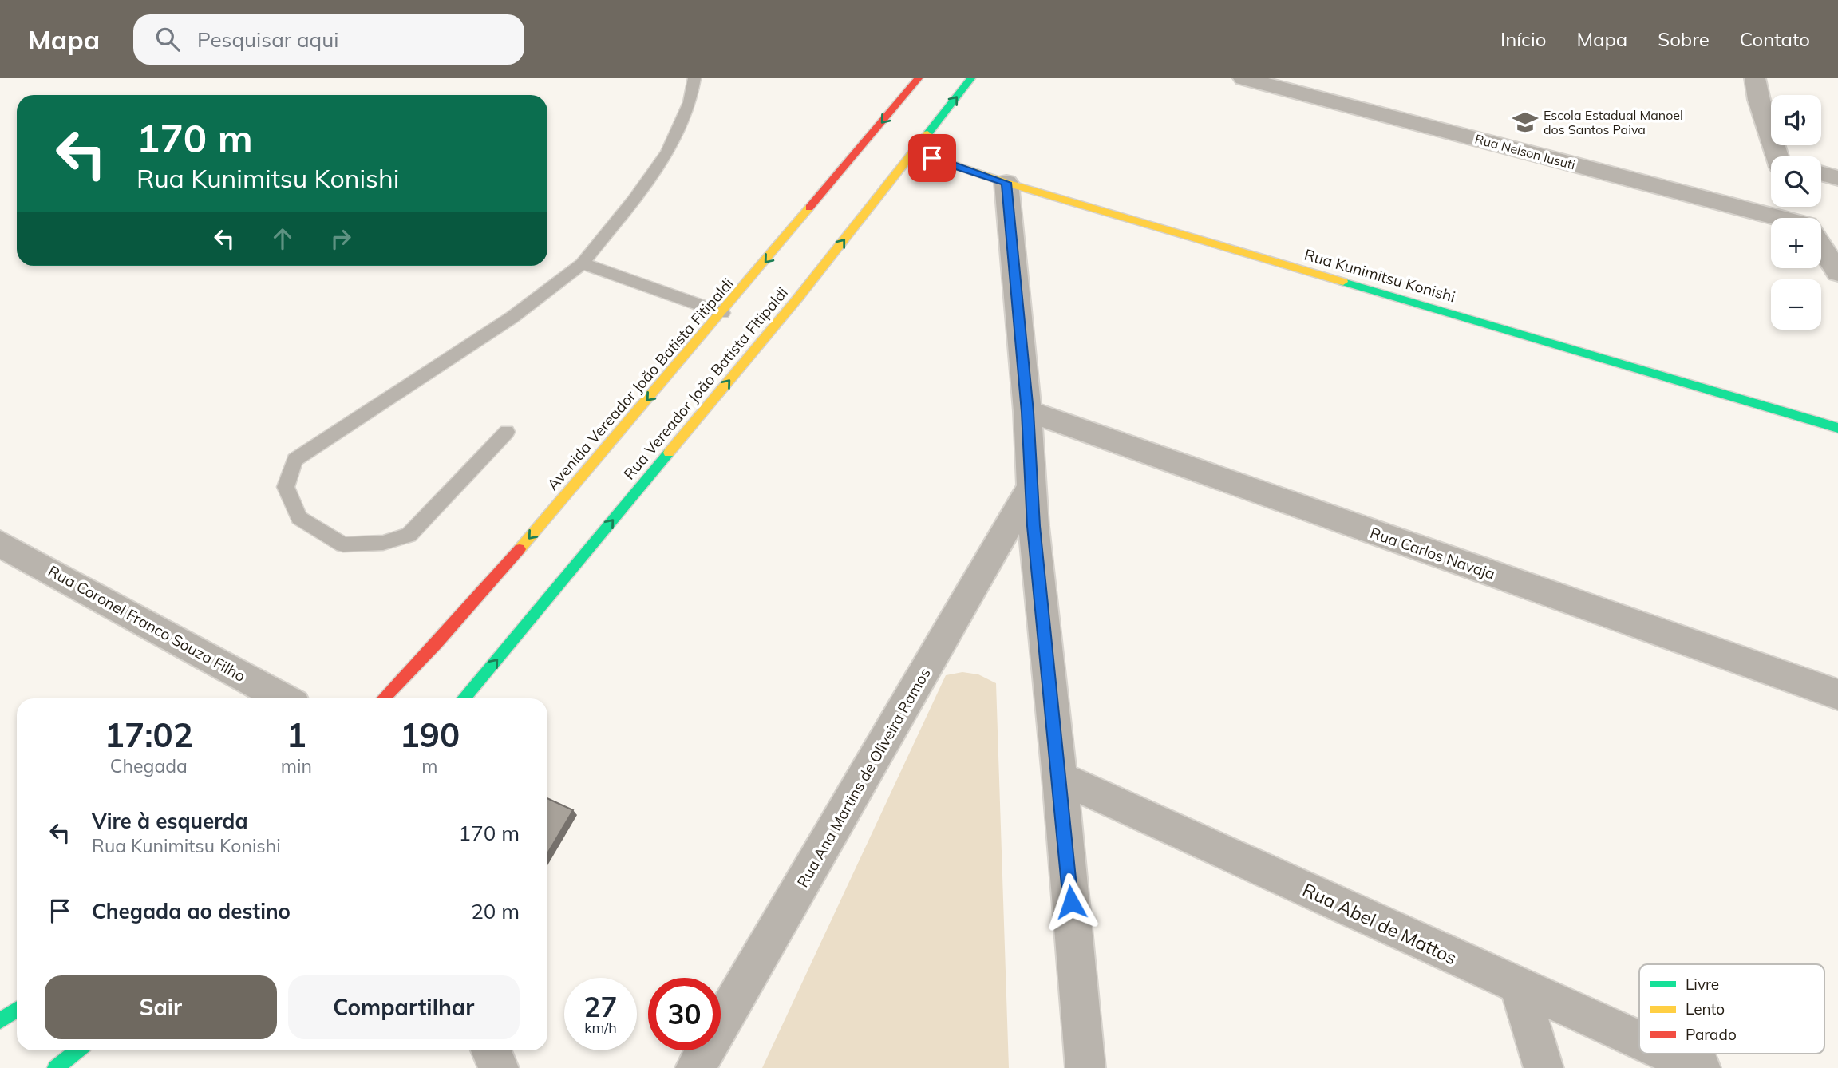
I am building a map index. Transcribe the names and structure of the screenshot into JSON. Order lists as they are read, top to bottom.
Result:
{
  "streets": {
    "main road": ["Rua Kunimitsu Konishi", "Rua Vereador João Batista Fitipaldi", "Avenida Vereador João Batista Fitipaldi"],
    "street": [
      "Rua Nelson Iusuti",
      "Rua Carlos Navaja",
      "Rua Coronel Franco Souza Filho",
      "Rua Ana Martins de Oliveira Ramos",
      "Rua Abel de Mattos"
    ]
  },
  "crossings": [
    ["Rua Kunimitsu Konishi", "Rua Vereador João Batista Fitipaldi"]
  ],
  "one_way": ["Rua Vereador João Batista Fitipaldi", "Avenida Vereador João Batista Fitipaldi"],
  "places": {
    "school or university": ["Escola Estadual Manoel dos Santos Paiva"]
  },
  "legend": ["Livre", "Lento", "Parado"],
  "page": {
    "header": "Mapa",
    "search": "Pesquisar aqui",
    "nav": [
      "Início",
      "Mapa",
      "Sobre",
      "Contato"
    ],
    "map_buttons": ["+", "−"],
    "turn": ["170 m", "Rua Kunimitsu Konishi"],
    "eta": [
      "17:02",
      "Chegada",
      "1",
      "min",
      "190",
      "m"
    ],
    "list": [
      {
        "name": "Vire à esquerda",
        "note": "Rua Kunimitsu Konishi",
        "value": "170 m"
      },
      {
        "name": "Chegada ao destino",
        "value": "20 m"
      }
    ],
    "buttons": ["Sair", "Compartilhar"],
    "speed": "27 km/h",
    "limit": "30"
  }
}
